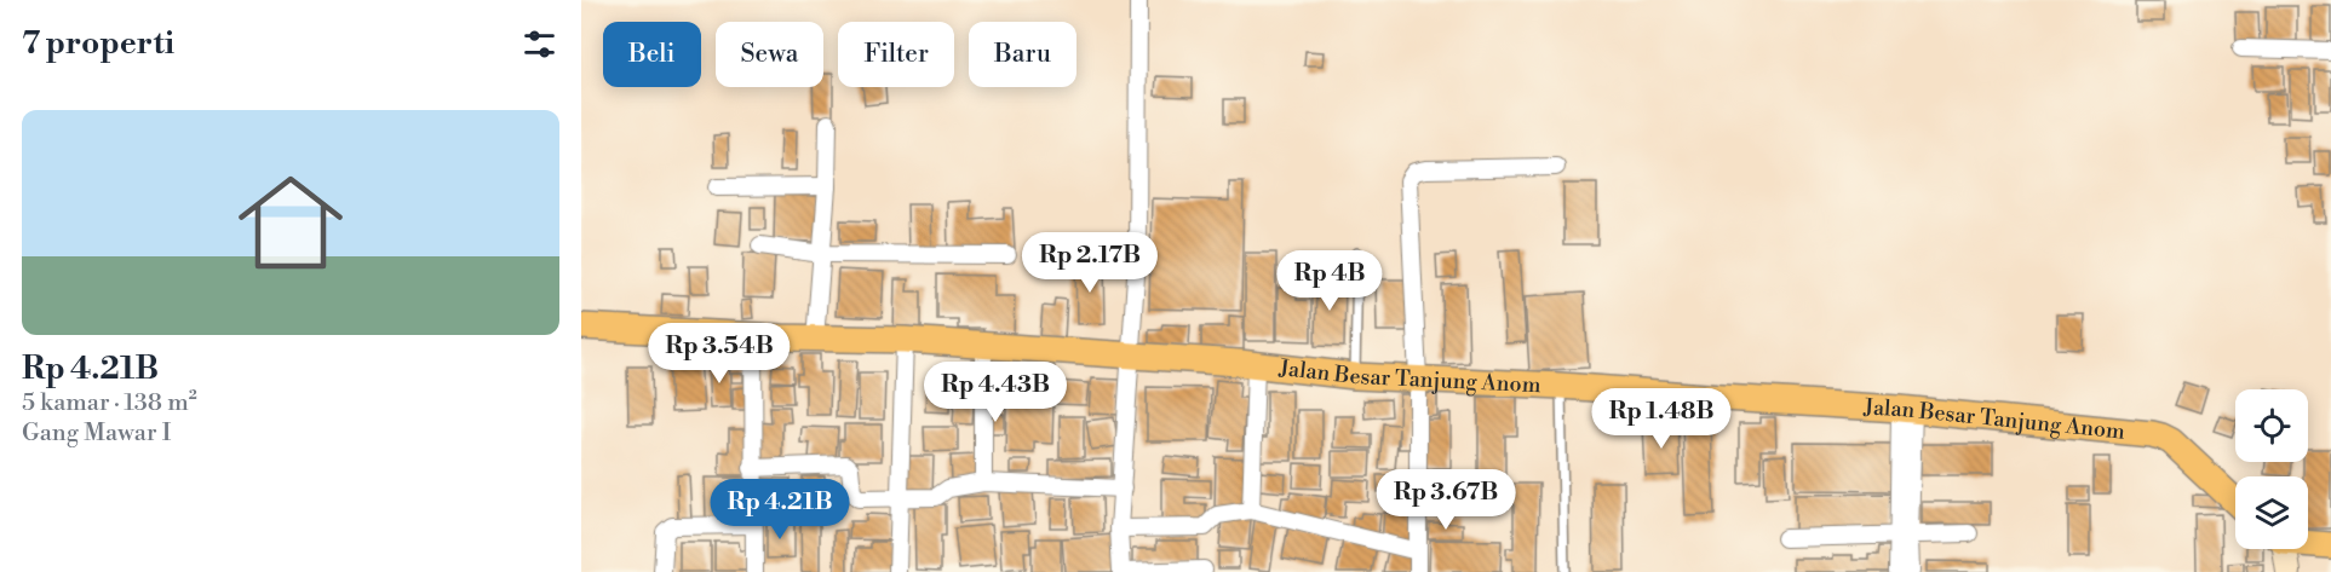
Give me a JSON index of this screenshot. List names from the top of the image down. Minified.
{"streets":{"main road":["Jalan Besar Tanjung Anom"]},"page":{"heading":"7 properti","chip":["Beli","Sewa","Filter","Baru"],"list":[{"name":"Rp 4.21B","note":"5 kamar · 138 m² · Gang Mawar I"}],"price":["Rp 2.17B","Rp 4B","Rp 3.54B","Rp 4.43B","Rp 1.48B","Rp 3.67B","Rp 4.21B"]}}
